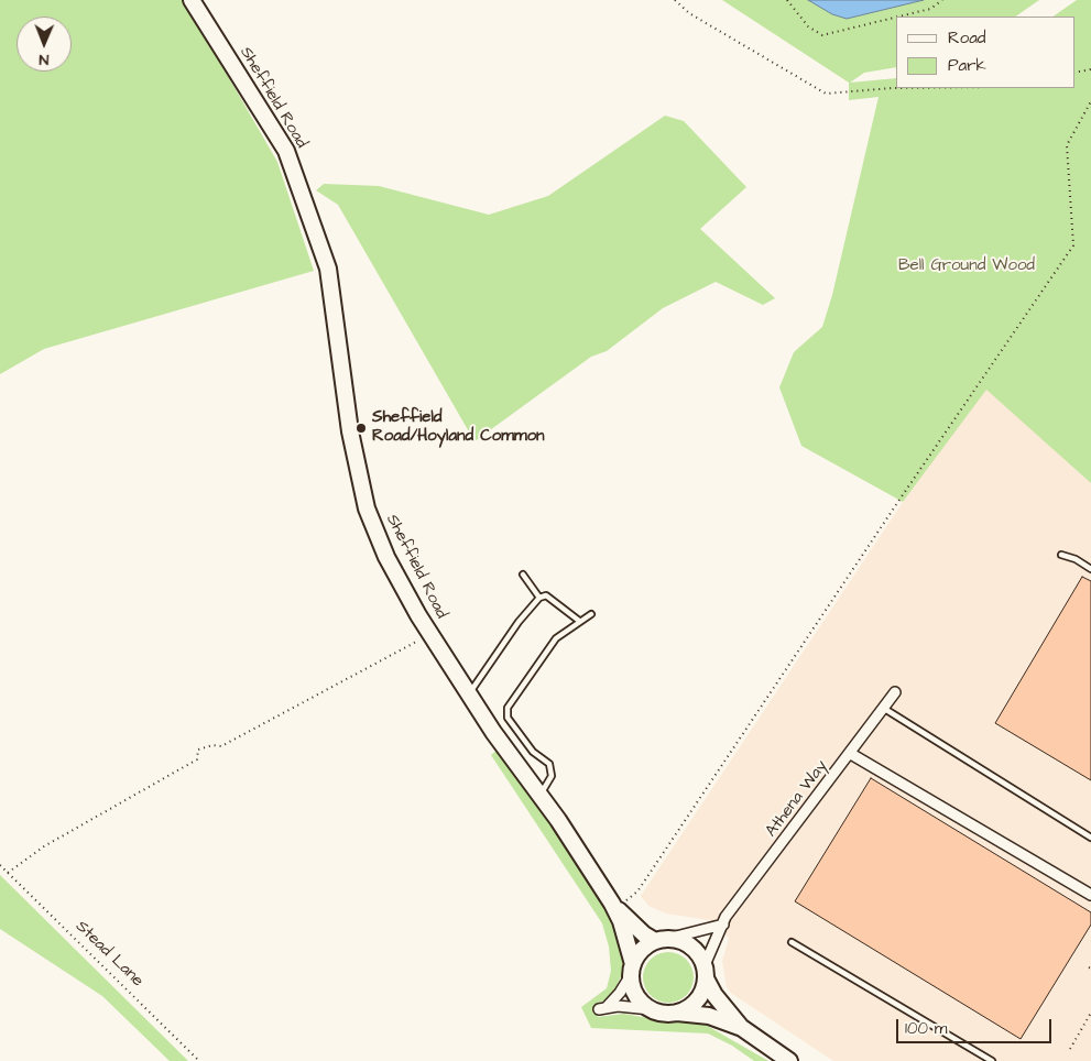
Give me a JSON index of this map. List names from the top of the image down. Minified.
{"streets":{"main road":["Sheffield Road"],"street":["Athena Way"],"path":["Stead Lane"]},"crossings":[["Sheffield Road","Athena Way"]],"parks":["Bell Ground Wood"],"places":["Sheffield Road/Hoyland Common"],"legend":["Road","Park"],"scale_bar":"100 m","north":"bottom"}
